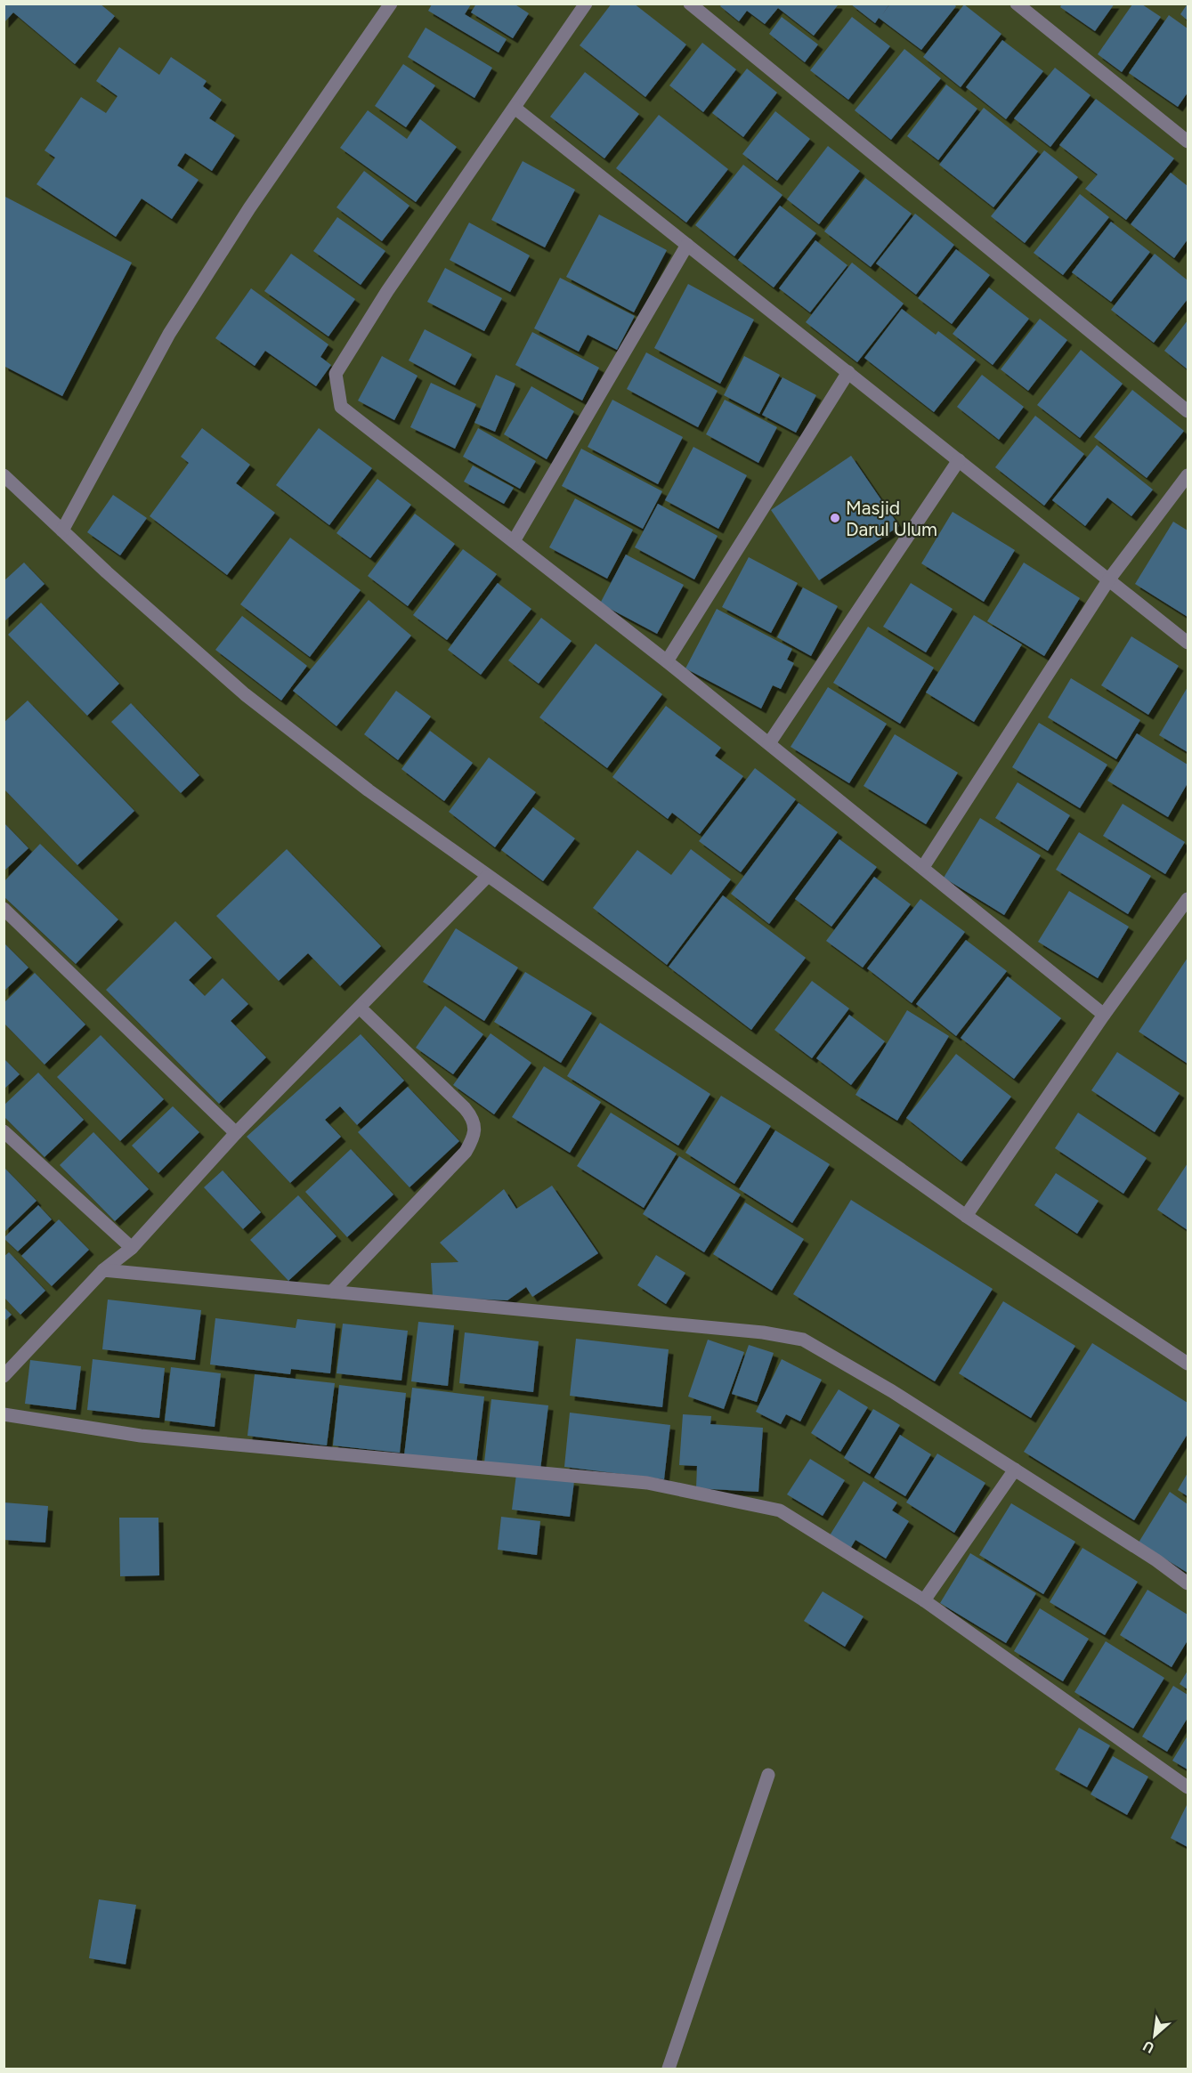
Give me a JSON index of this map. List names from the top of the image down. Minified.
{"places":["Masjid Darul Ulum"],"north":"bottom left"}
